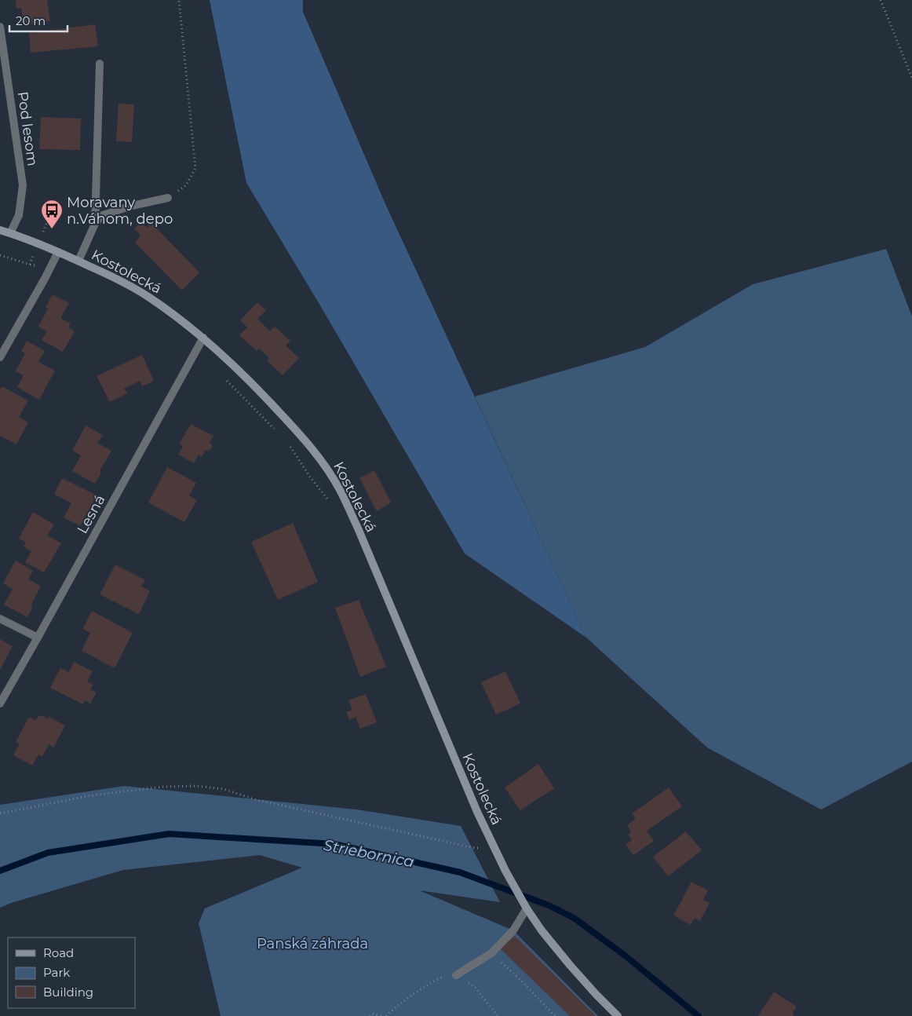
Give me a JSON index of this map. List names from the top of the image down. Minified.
{"streets":{"main road":["Kostolecká"],"street":["Pod lesom","Lesná"]},"crossings":[["Pod lesom","Kostolecká"],["Kostolecká","Lesná"]],"water":["Striebornica"],"parks":["Panská záhrada"],"places":{"bus stop":["Moravany n.Váhom, depo"]},"legend":["Road","Park","Building"],"scale_bar":"20 m"}
